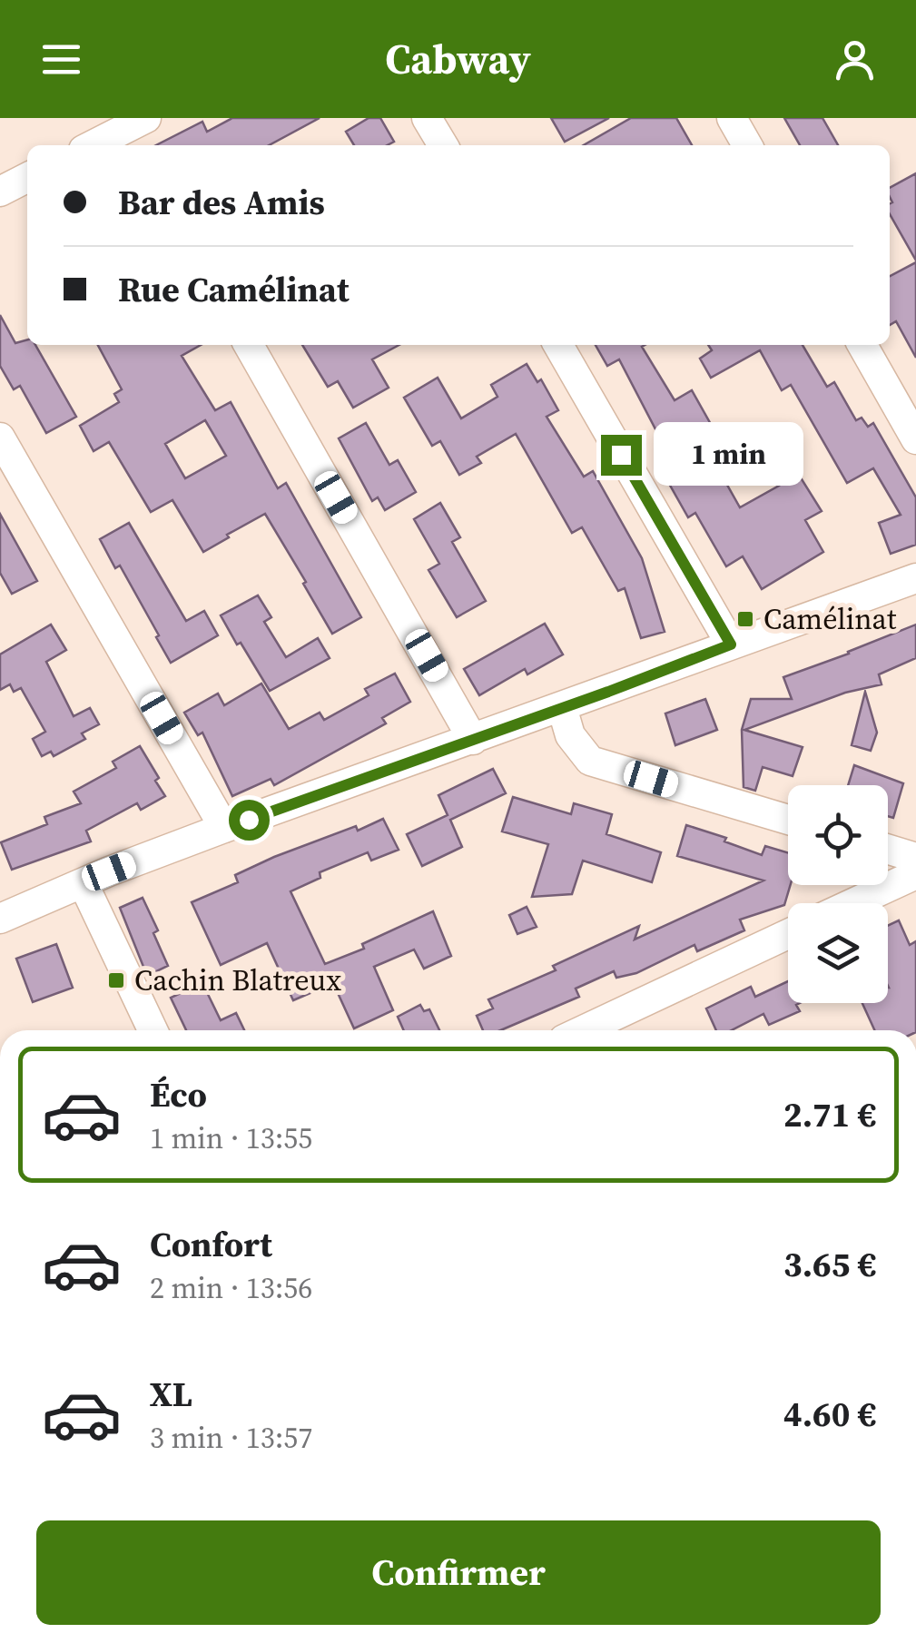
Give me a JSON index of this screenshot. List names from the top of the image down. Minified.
{"places":{"transit":["Camélinat","Cachin Blatreux"]},"page":{"header":"Cabway","banner":["Bar des Amis","Rue Camélinat"],"bubble":"1 min","list":[{"name":"Éco","note":"1 min · 13:55","value":"2.71 €"},{"name":"Confort","note":"2 min · 13:56","value":"3.65 €"},{"name":"XL","note":"3 min · 13:57","value":"4.60 €"}],"buttons":"Confirmer"}}
